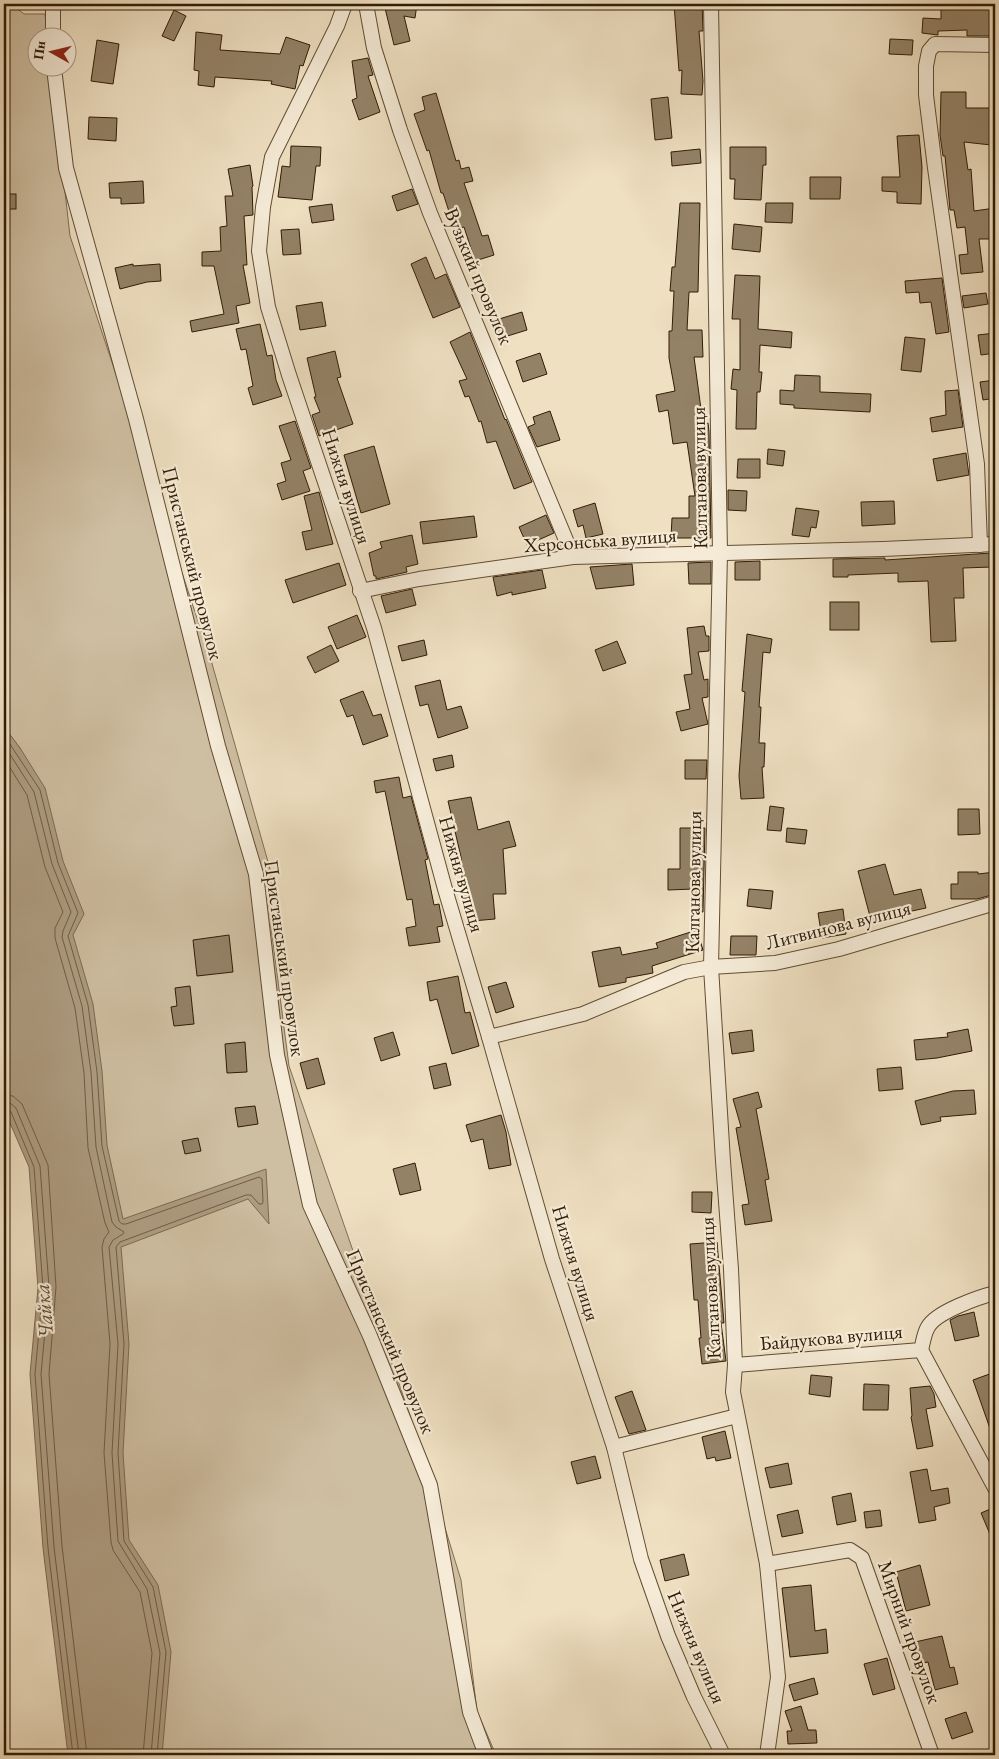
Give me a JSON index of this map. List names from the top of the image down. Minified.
{"streets":{"street":["Вузький провулок","Калганова вулиця","Нижня вулиця","Херсонська вулиця","Пристанський провулок","Литвинова вулиця","Байдукова вулиця","Мирний провулок"]},"crossings":[["Вузький провулок","Херсонська вулиця"],["Калганова вулиця","Херсонська вулиця"],["Калганова вулиця","Литвинова вулиця"],["Калганова вулиця","Байдукова вулиця"],["Калганова вулиця","Мирний провулок"],["Нижня вулиця","Херсонська вулиця"],["Нижня вулиця","Литвинова вулиця"]],"water":["Чайка"],"north":"left"}
